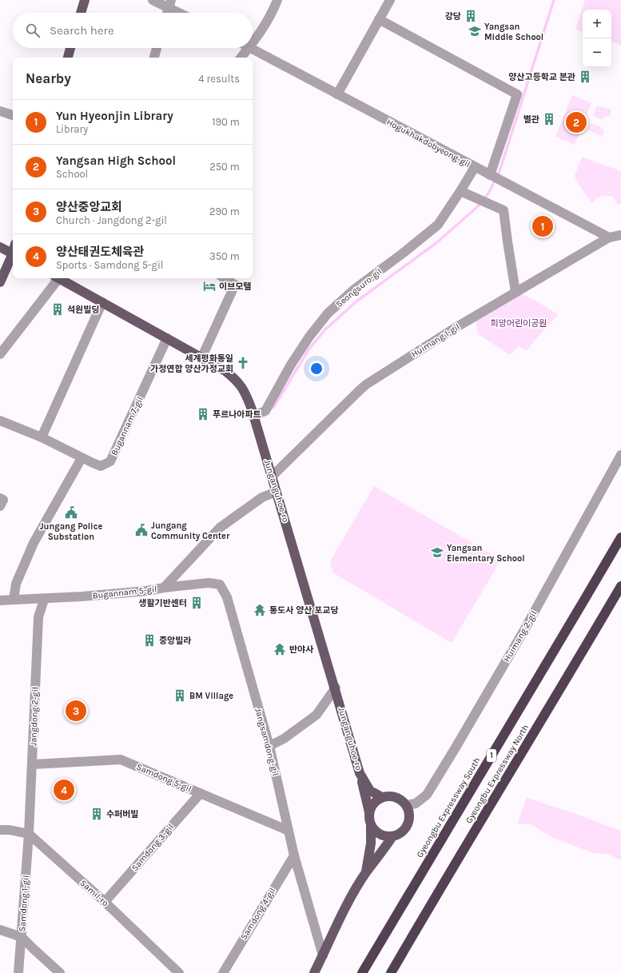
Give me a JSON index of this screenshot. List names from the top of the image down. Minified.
{"streets":{"highway":["1","Gyeongbu Expressway North","Gyeongbu Expressway South"],"main road":["Junganguhoe-ro"],"street":["Hogukhakdobyeong-gil","Seongsuro-gil","Huimang 1-gil","Bugannam 7-gil","Bugannam 5-gil","Huimang 2-gil","Jangdong 2-gil","Jangsamdong-gil","Samdong 5-gil","Samdong 3-gil","Samil-ro","Samdong 1-gil","Samdong 4-gil"]},"crossings":[["Hogukhakdobyeong-gil","Seongsuro-gil"],["Hogukhakdobyeong-gil","Huimang 1-gil"],["Seongsuro-gil","Junganguhoe-ro"],["Huimang 1-gil","Junganguhoe-ro"],["Bugannam 7-gil","Junganguhoe-ro"],["Junganguhoe-ro","Bugannam 5-gil"],["Junganguhoe-ro","Huimang 2-gil"],["Bugannam 5-gil","Jangdong 2-gil"],["Bugannam 5-gil","Jangsamdong-gil"],["Jangdong 2-gil","Samdong 5-gil"],["Jangdong 2-gil","Samil-ro"],["Jangdong 2-gil","Samdong 1-gil"],["Jangsamdong-gil","Samdong 5-gil"],["Jangsamdong-gil","Samdong 4-gil"],["Samdong 5-gil","Samdong 3-gil"],["Samdong 3-gil","Samil-ro"],["Samil-ro","Samdong 1-gil"]],"parks":["희망어린이공원"],"places":{"building":["강당","양산고등학교 본관","별관","석원빌딩","푸르나아파트","생활기반센터","중앙빌라","BM Village","수퍼버빌"],"school or university":["Yangsan Middle School","Yangsan Elementary School"],"hotel":["이브모텔"],"church":["세계평화통일 가정연합 양산가정교회"],"public building":["Jungang Police Substation","Jungang Community Center"],"temple":["통도사 양산 포교당","반야사"]},"page":{"map_buttons":["+","−"],"search":"Search here","heading":["Nearby","4 results"],"list":[{"mark":"1","name":"Yun Hyeonjin Library","note":"Library","value":"190 m"},{"mark":"2","name":"Yangsan High School","note":"School","value":"250 m"},{"mark":"3","name":"양산중앙교회","note":"Church · Jangdong 2-gil","value":"290 m"},{"mark":"4","name":"양산태권도체육관","note":"Sports · Samdong 5-gil","value":"350 m"}],"pins":["2","1","3","4"]}}
